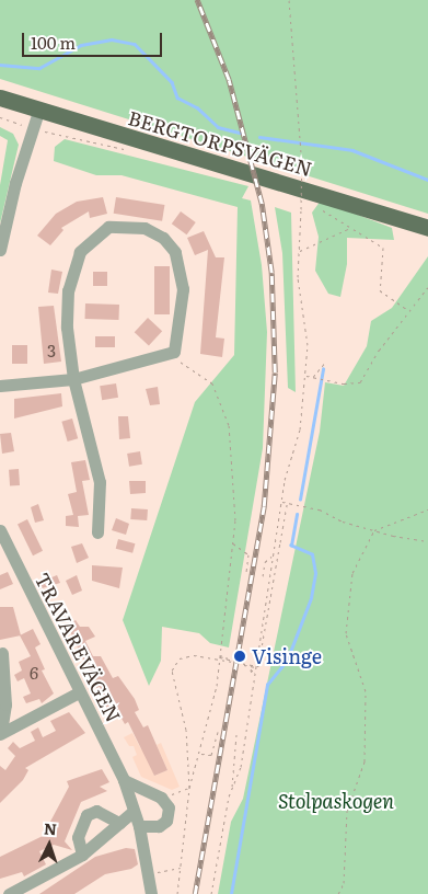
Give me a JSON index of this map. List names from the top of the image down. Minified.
{"streets":{"main road":["BERGTORPSVÄGEN"],"street":["TRAVAREVÄGEN"]},"parks":["Stolpaskogen"],"places":["Visinge"],"house_numbers":["3","6"],"scale_bar":"100 m","north":"top"}
